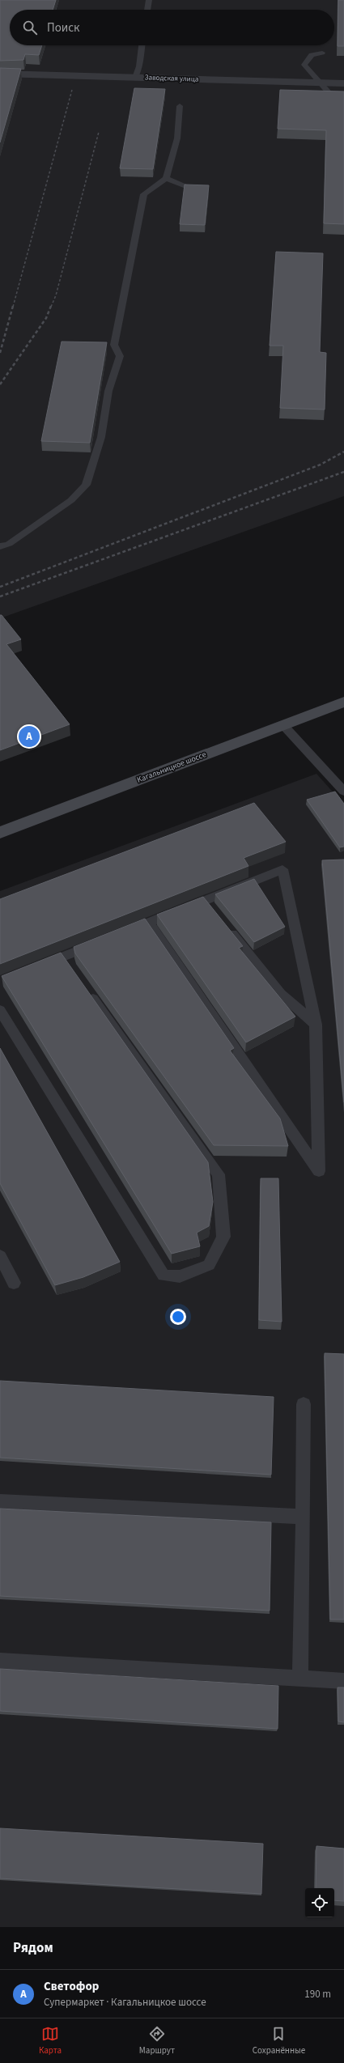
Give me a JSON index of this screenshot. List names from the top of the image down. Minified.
{"streets":{"main road":["Кагальницкое шоссе"],"street":["Заводская улица"]},"page":{"search":"Поиск","pins":"A","heading":"Рядом","list":[{"mark":"A","name":"Светофор","note":"Супермаркет · Кагальницкое шоссе","value":"190 m"}],"nav":["Карта","Маршрут","Сохранённые"]}}
